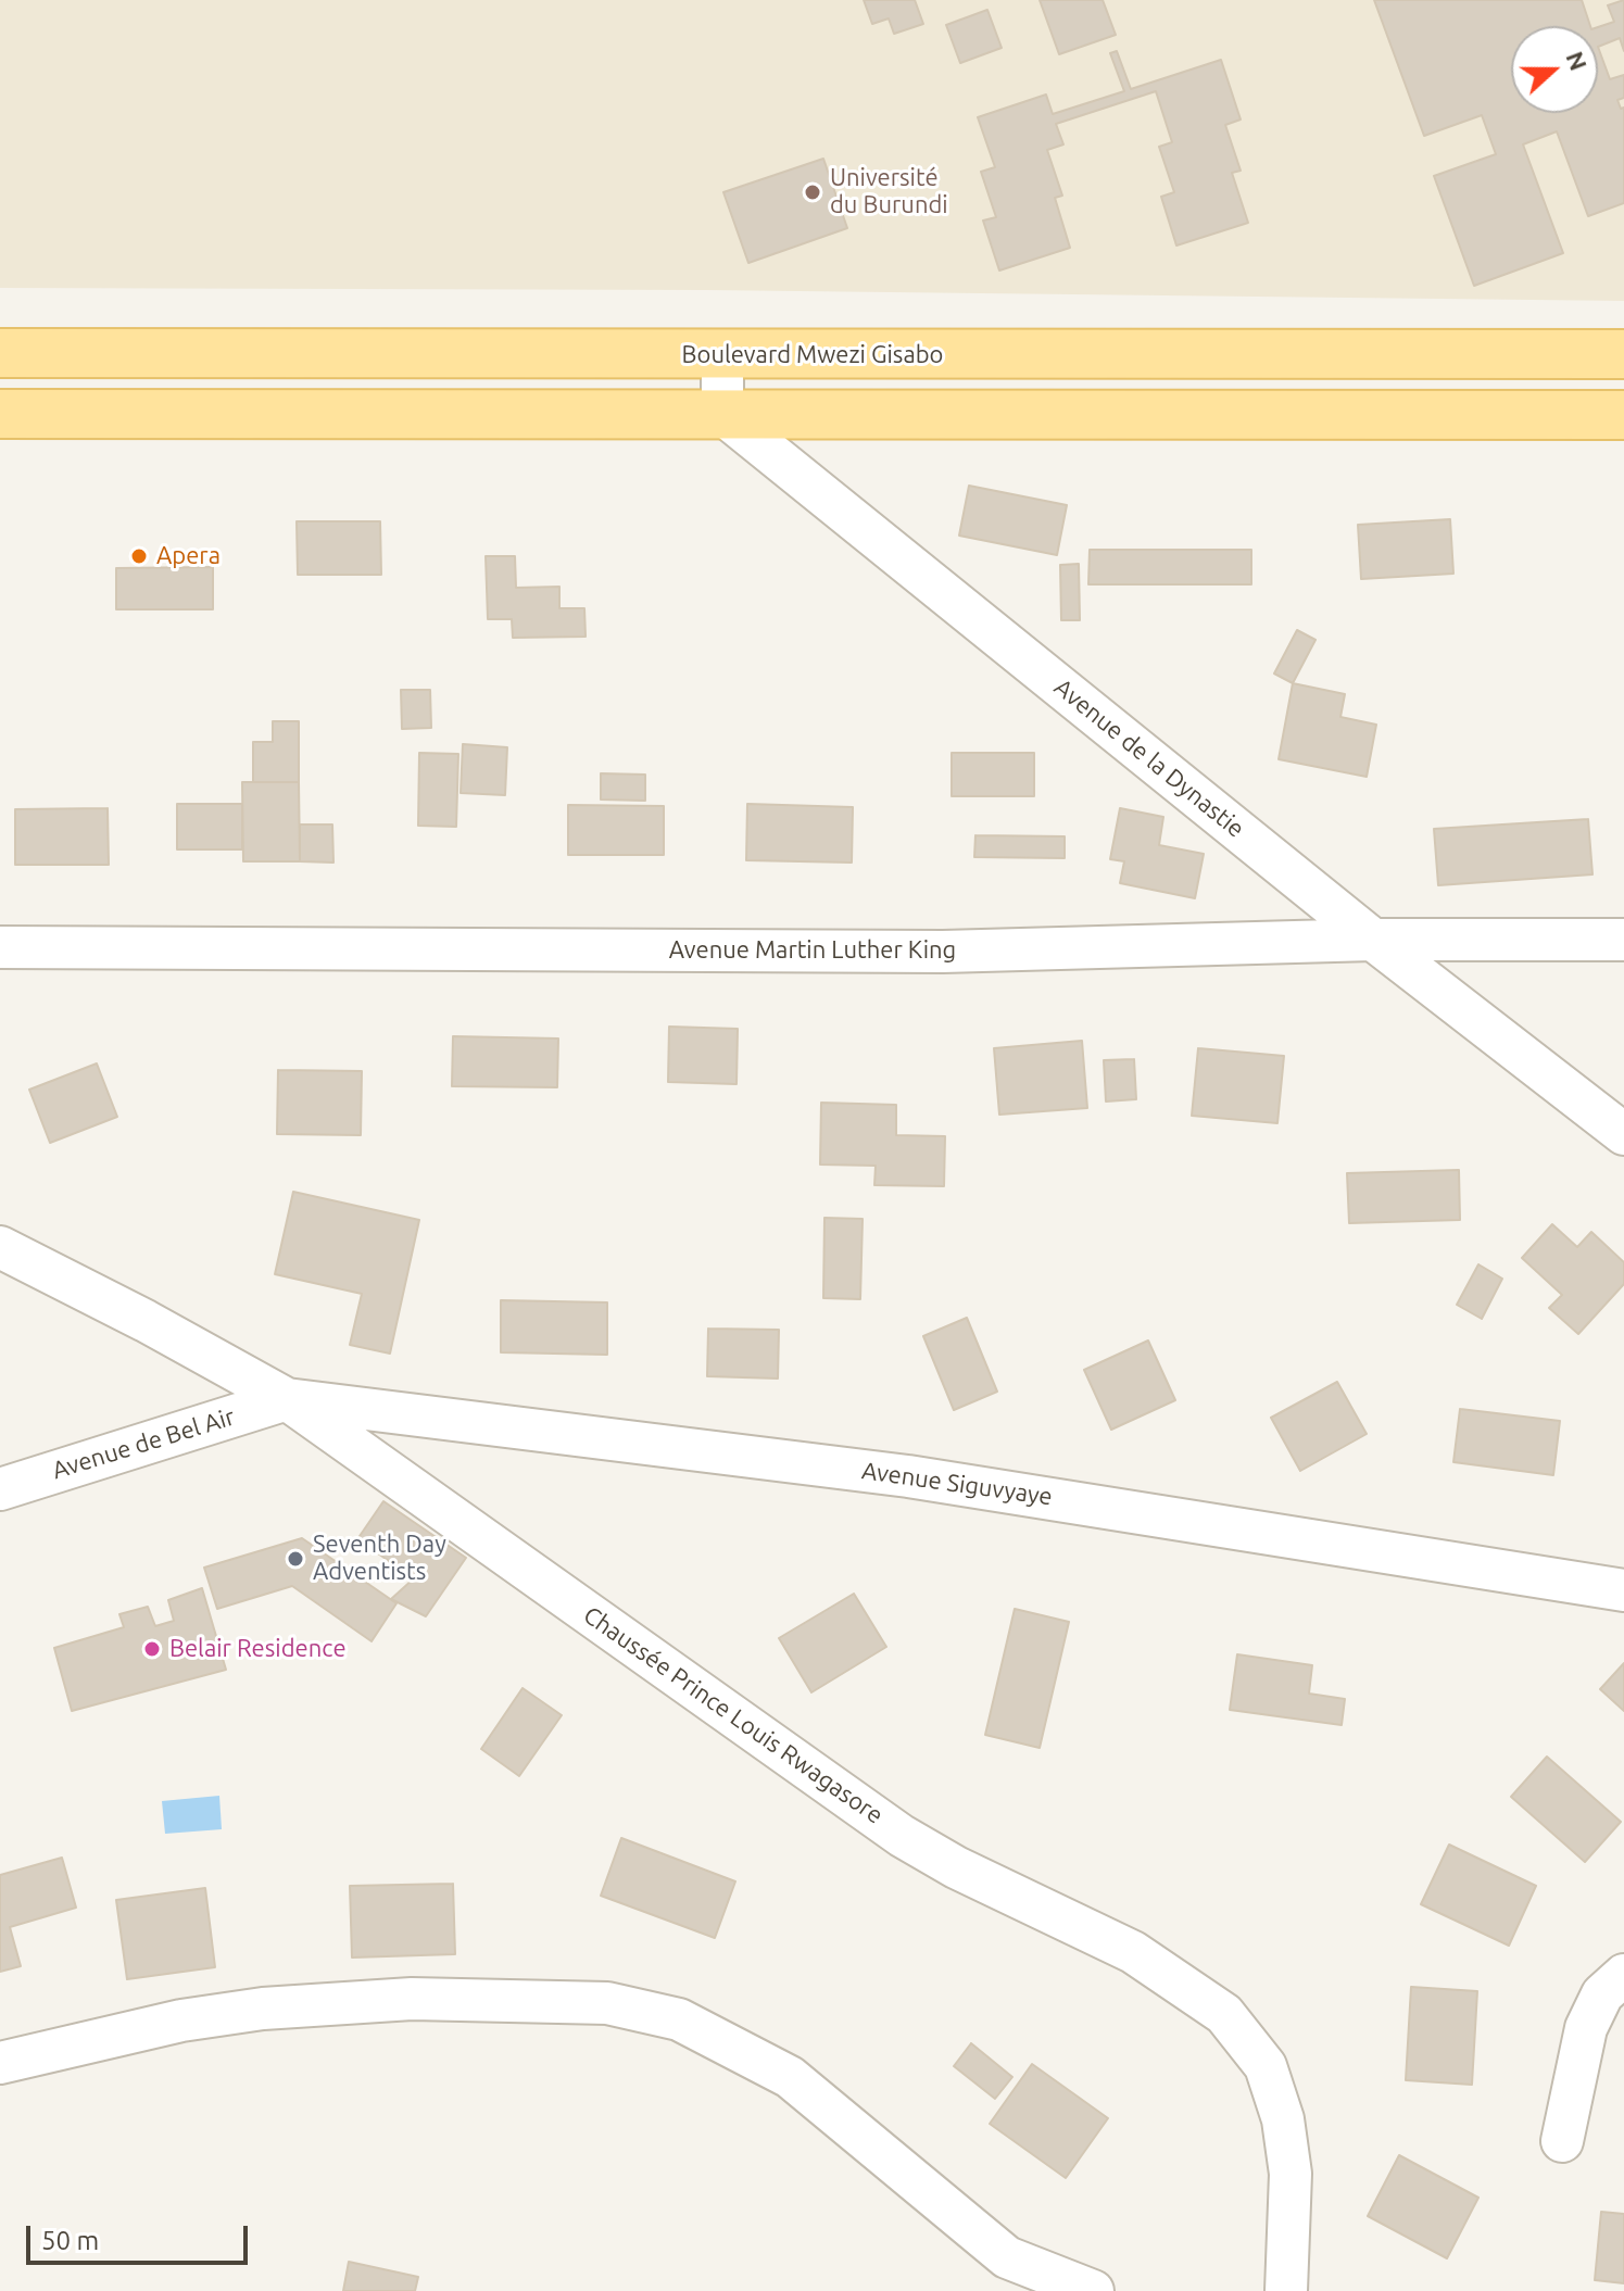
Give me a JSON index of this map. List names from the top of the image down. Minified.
{"streets":{"main road":["Boulevard Mwezi Gisabo"],"street":["Avenue de la Dynastie","Avenue Martin Luther King","Avenue de Bel Air","Avenue Siguvyaye","Chaussée Prince Louis Rwagasore"]},"crossings":[["Avenue de la Dynastie","Avenue Martin Luther King"],["Avenue de Bel Air","Avenue Siguvyaye"],["Avenue de Bel Air","Chaussée Prince Louis Rwagasore"],["Avenue Siguvyaye","Chaussée Prince Louis Rwagasore"]],"places":["Université du Burundi","Apera","Seventh Day Adventists","Belair Residence"],"scale_bar":"50 m","north":"right"}
